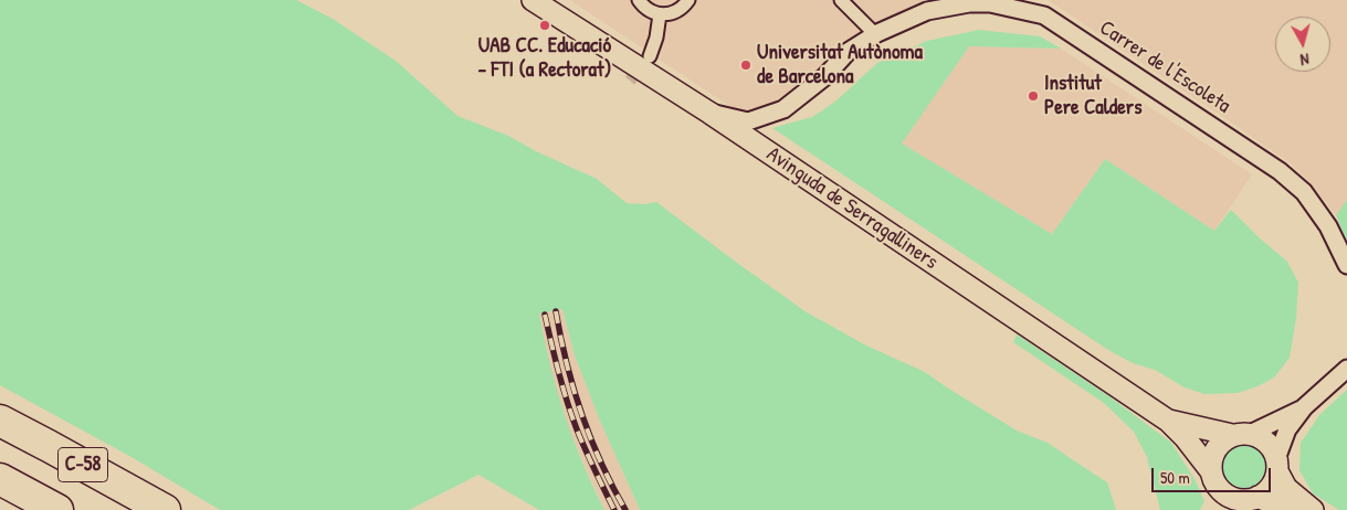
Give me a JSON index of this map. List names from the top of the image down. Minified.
{"streets":{"highway":["C-58"],"street":["Carrer de l'Escoleta","Avinguda de Serragalliners"]},"crossings":[["Carrer de l'Escoleta","Avinguda de Serragalliners"]],"places":["UAB CC. Educació - FTI (a Rectorat)","Universitat Autònoma de Barcelona","Institut Pere Calders"],"scale_bar":"50 m","north":"bottom"}
